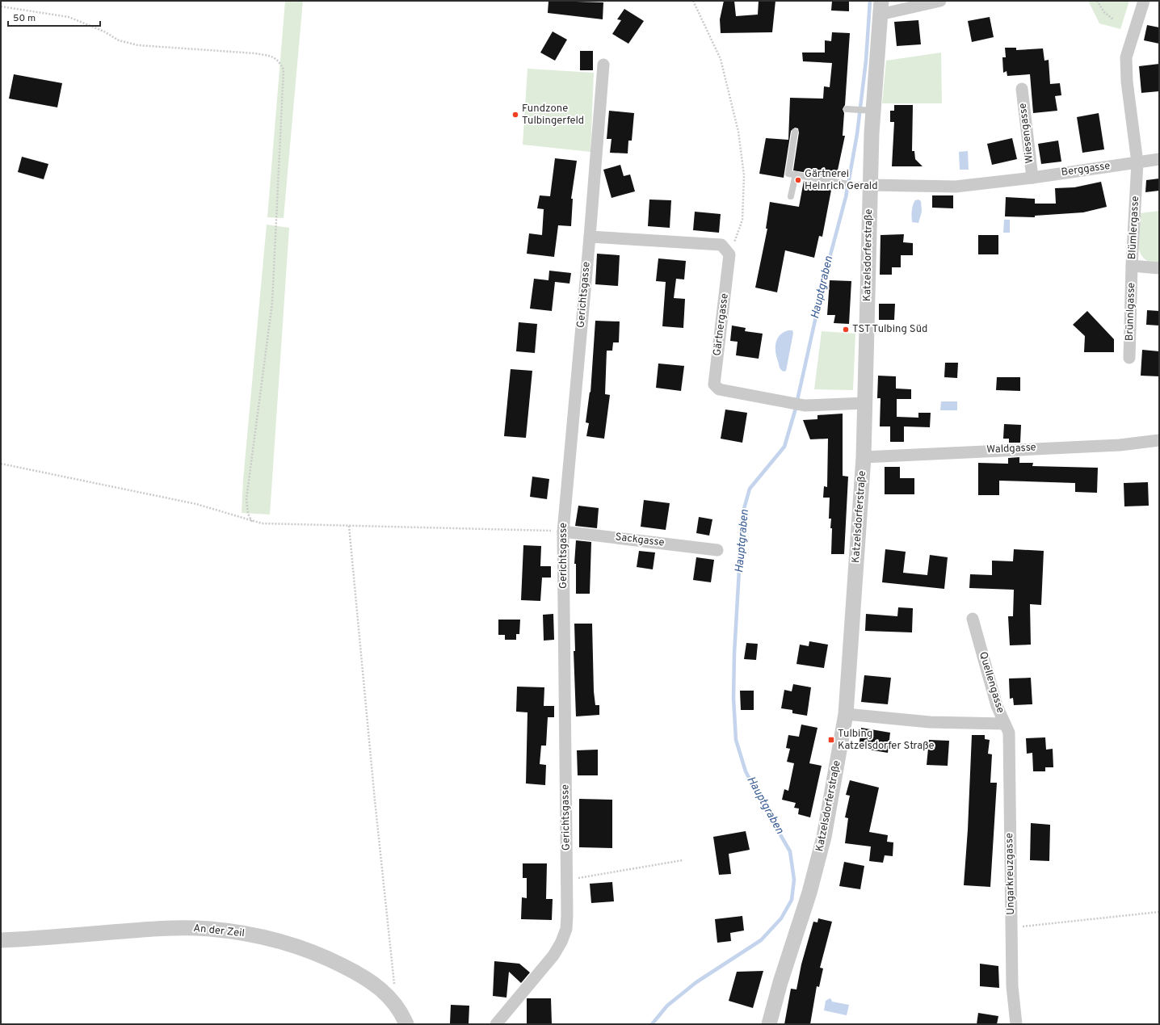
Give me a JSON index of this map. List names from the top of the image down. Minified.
{"streets":{"street":["Wiesengasse","Berggasse","Blümlergasse","Katzelsdorferstraße","Gerichtsgasse","Brünnlgasse","Gärtnergasse","Waldgasse","Sackgasse","Quellengasse","Ungarkreuzgasse","An der Zeil"]},"crossings":[["Wiesengasse","Berggasse"],["Berggasse","Blümlergasse"],["Berggasse","Katzelsdorferstraße"],["Blümlergasse","Brünnlgasse"],["Katzelsdorferstraße","Gärtnergasse"],["Katzelsdorferstraße","Waldgasse"],["Katzelsdorferstraße","Quellengasse"],["Gerichtsgasse","Sackgasse"],["Quellengasse","Ungarkreuzgasse"]],"water":["Hauptgraben"],"places":{"other":["Fundzone Tulbingerfeld","Gärtnerei Heinrich Gerald","TST Tulbing Süd"],"transit":["Tulbing Katzelsdorfer Straße"]},"scale_bar":"50 m"}
